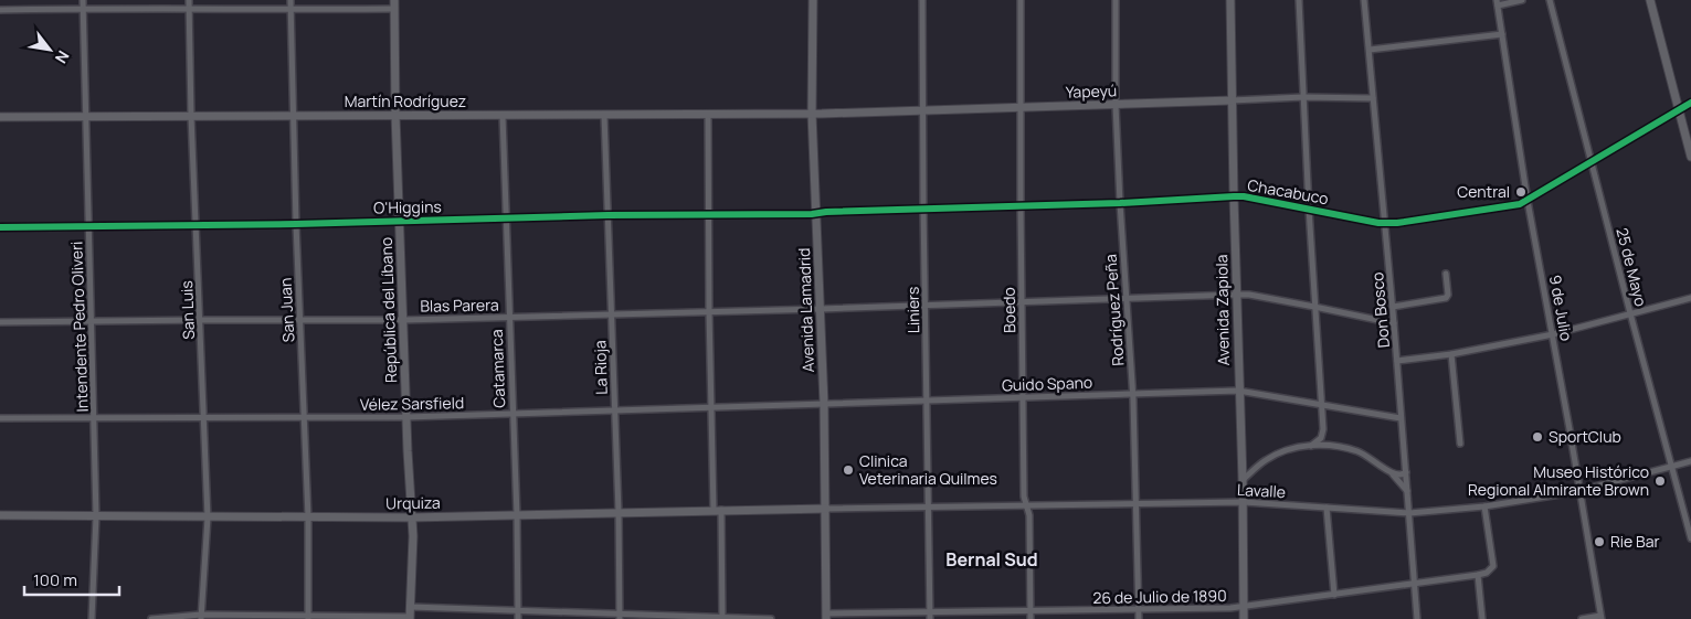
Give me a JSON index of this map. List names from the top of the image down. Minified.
{"streets":{"street":["Yapeyú","Martín Rodríguez","Chacabuco","O'Higgins","25 de Mayo","Blas Parera","9 de Julio","San Luis","San Juan","República del Líbano","Avenida Lamadrid","Liniers","Boedo","Rodríguez Peña","Avenida Zapiola","Don Bosco","Intendente Pedro Oliveri","La Rioja","Catamarca","Guido Spano","Vélez Sarsfield","Lavalle","Urquiza","26 de Julio de 1890"]},"crossings":[["Yapeyú","Martín Rodríguez"],["Yapeyú","Avenida Lamadrid"],["Yapeyú","Liniers"],["Yapeyú","Boedo"],["Yapeyú","Rodríguez Peña"],["Yapeyú","Avenida Zapiola"],["Yapeyú","Don Bosco"],["Martín Rodríguez","San Luis"],["Martín Rodríguez","San Juan"],["Martín Rodríguez","República del Líbano"],["Martín Rodríguez","Avenida Lamadrid"],["Martín Rodríguez","Intendente Pedro Oliveri"],["Martín Rodríguez","La Rioja"],["Martín Rodríguez","Catamarca"],["Chacabuco","O'Higgins"],["Chacabuco","25 de Mayo"],["Chacabuco","9 de Julio"],["Chacabuco","Avenida Lamadrid"],["Chacabuco","Liniers"],["Chacabuco","Boedo"],["Chacabuco","Rodríguez Peña"],["Chacabuco","Avenida Zapiola"],["Chacabuco","Don Bosco"],["O'Higgins","San Luis"],["O'Higgins","San Juan"],["O'Higgins","República del Líbano"],["O'Higgins","Avenida Lamadrid"],["O'Higgins","Intendente Pedro Oliveri"],["O'Higgins","La Rioja"],["O'Higgins","Catamarca"],["25 de Mayo","Lavalle"],["Blas Parera","San Luis"],["Blas Parera","San Juan"],["Blas Parera","República del Líbano"],["Blas Parera","Avenida Lamadrid"],["Blas Parera","Liniers"],["Blas Parera","Boedo"],["Blas Parera","Rodríguez Peña"],["Blas Parera","Avenida Zapiola"],["Blas Parera","Don Bosco"],["Blas Parera","Intendente Pedro Oliveri"],["Blas Parera","La Rioja"],["Blas Parera","Catamarca"],["9 de Julio","Lavalle"],["San Luis","Vélez Sarsfield"],["San Luis","Urquiza"],["San Juan","Vélez Sarsfield"],["San Juan","Urquiza"],["República del Líbano","Vélez Sarsfield"],["República del Líbano","Urquiza"],["Avenida Lamadrid","Guido Spano"],["Avenida Lamadrid","Vélez Sarsfield"],["Avenida Lamadrid","Lavalle"],["Avenida Lamadrid","Urquiza"],["Avenida Lamadrid","26 de Julio de 1890"],["Liniers","Guido Spano"],["Liniers","Lavalle"],["Liniers","26 de Julio de 1890"],["Boedo","Guido Spano"],["Boedo","Lavalle"],["Boedo","26 de Julio de 1890"],["Rodríguez Peña","Guido Spano"],["Rodríguez Peña","Lavalle"],["Rodríguez Peña","26 de Julio de 1890"],["Avenida Zapiola","Guido Spano"],["Avenida Zapiola","Lavalle"],["Avenida Zapiola","26 de Julio de 1890"],["Don Bosco","Guido Spano"],["Don Bosco","Lavalle"],["Don Bosco","26 de Julio de 1890"],["Intendente Pedro Oliveri","Vélez Sarsfield"],["Intendente Pedro Oliveri","Urquiza"],["La Rioja","Vélez Sarsfield"],["La Rioja","Urquiza"],["Catamarca","Vélez Sarsfield"],["Catamarca","Urquiza"],["Guido Spano","Vélez Sarsfield"],["Lavalle","Urquiza"],["Lavalle","26 de Julio de 1890"]],"districts":["Bernal Sud"],"places":["Central","SportClub","Clinica Veterinaria Quilmes","Museo Histórico Regional Almirante Brown","Rie Bar"],"scale_bar":"100 m","north":"bottom right"}
